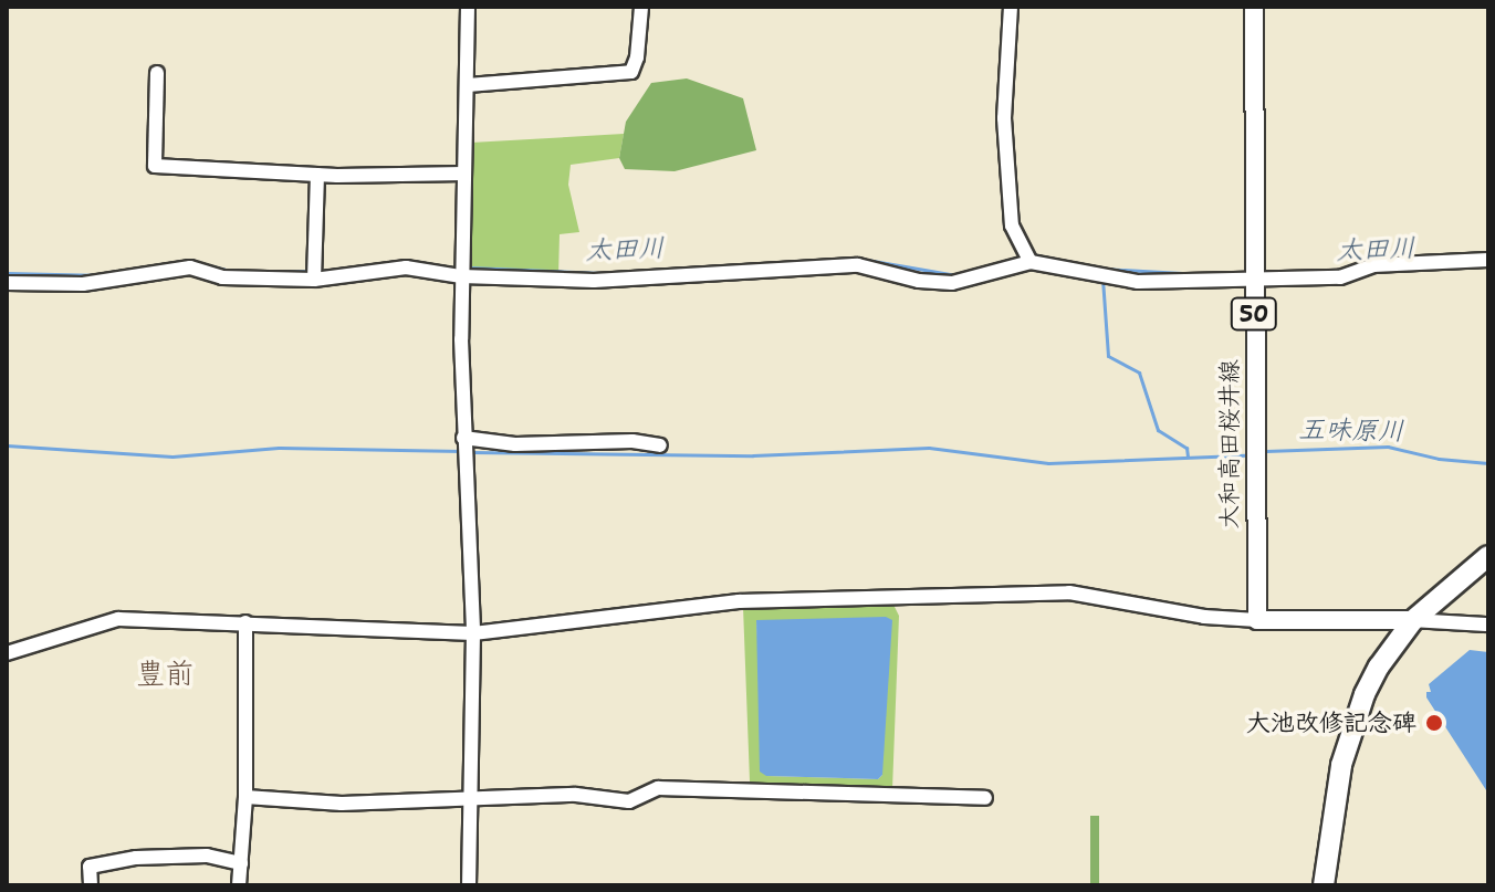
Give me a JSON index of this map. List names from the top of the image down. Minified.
{"streets":{"main road":["50","大和高田桜井線"]},"districts":["豊前"],"water":["太田川","五味原川"],"places":["大池改修記念碑"]}
